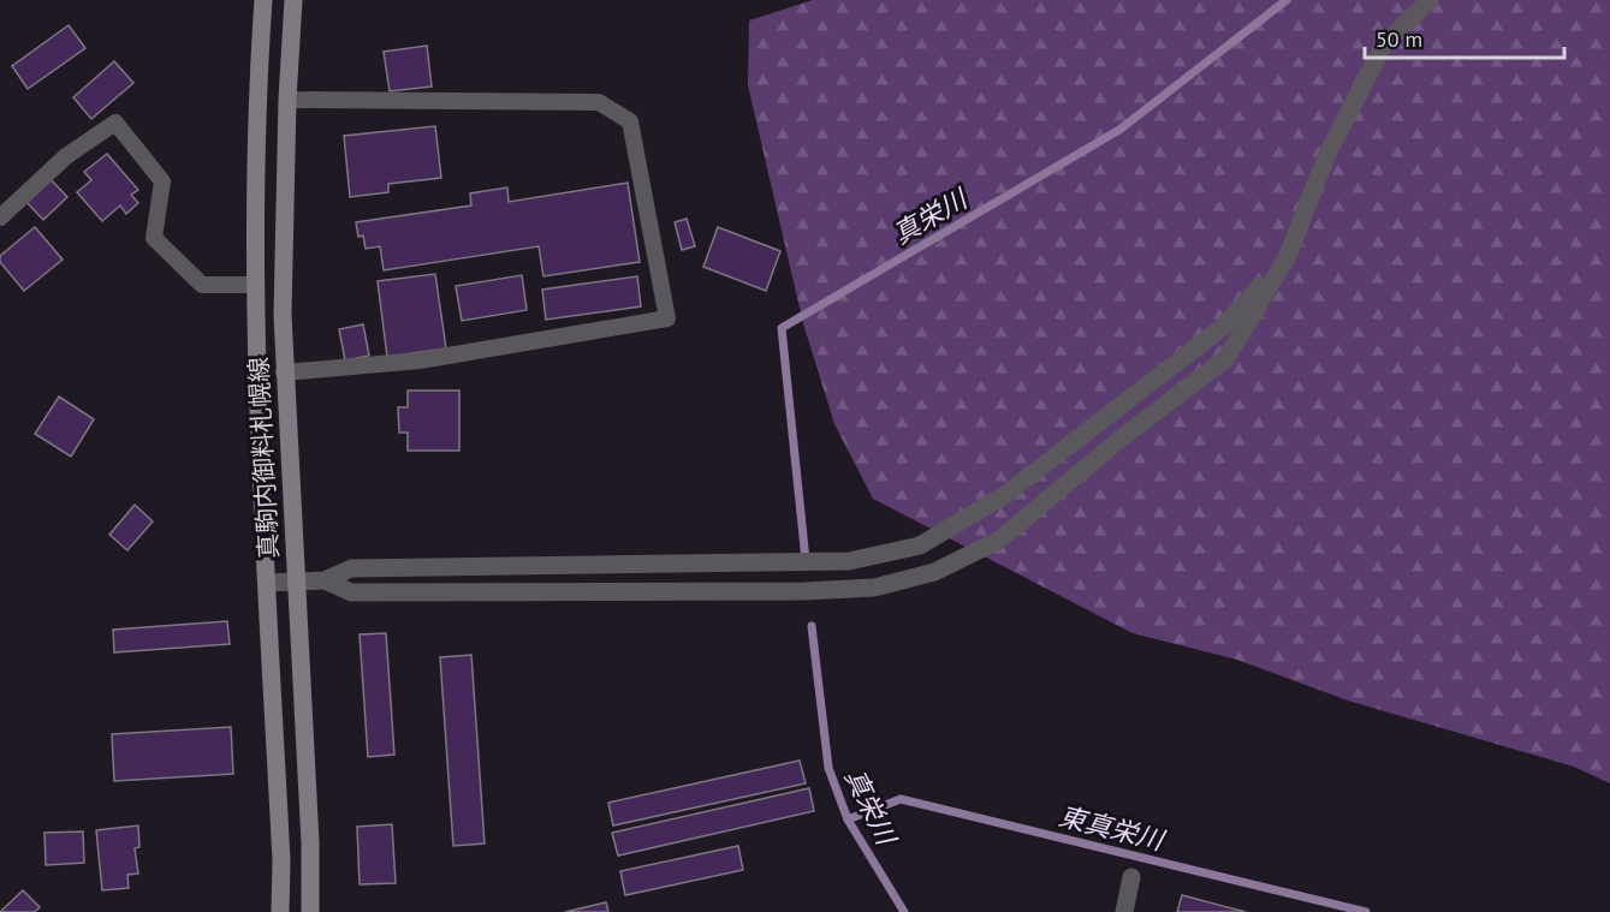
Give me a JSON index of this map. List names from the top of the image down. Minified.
{"streets":{"main road":["真駒内御料札幌線"]},"water":["真栄川","東真栄川"],"scale_bar":"50 m"}
